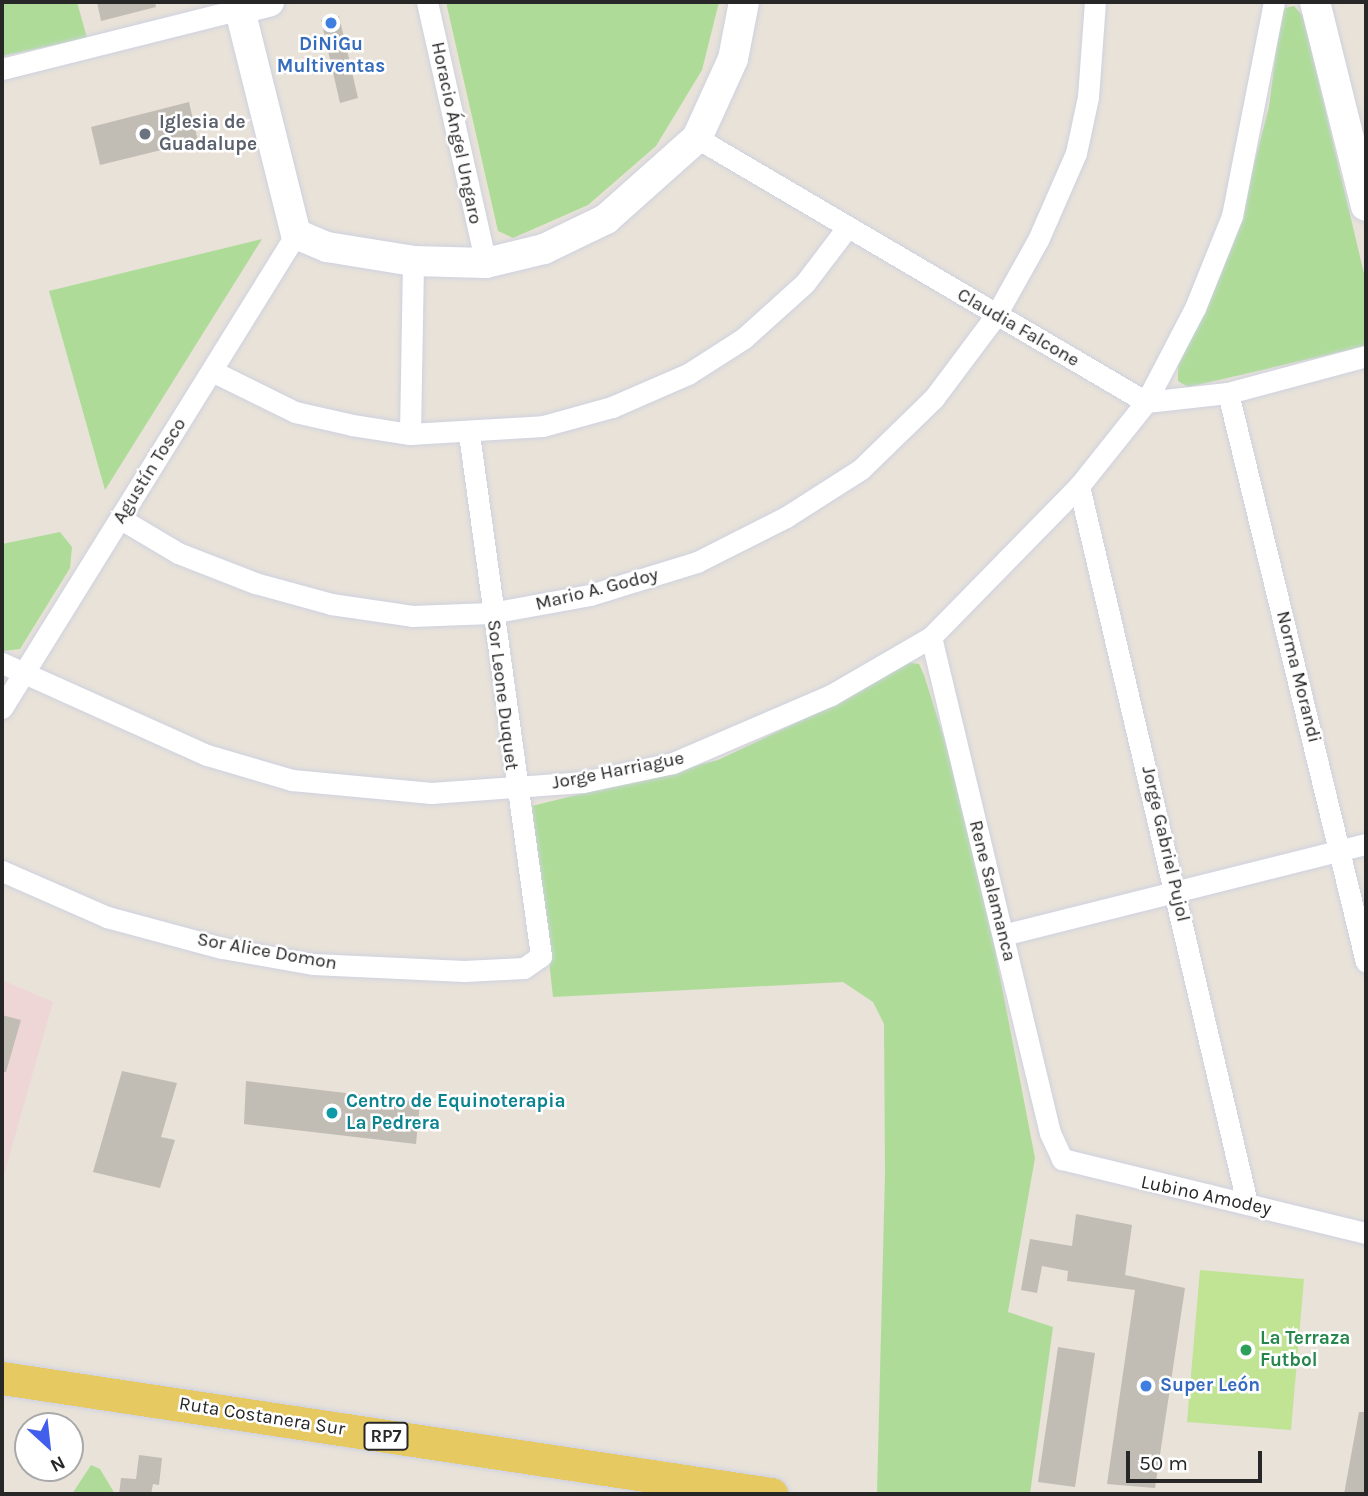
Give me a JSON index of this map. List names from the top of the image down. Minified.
{"streets":{"main road":["Ruta Costanera Sur","RP7"],"street":["Horacio Ángel Ungaro","Claudia Falcone","Agustín Tosco","Mario A. Godoy","Norma Morandi","Sor Leone Duquet","Jorge Harriague","Jorge Gabriel Pujol","Rene Salamanca","Sor Alice Domon","Lubino Amodey"]},"crossings":[["Claudia Falcone","Mario A. Godoy"],["Claudia Falcone","Jorge Harriague"],["Agustín Tosco","Mario A. Godoy"],["Agustín Tosco","Jorge Harriague"],["Mario A. Godoy","Sor Leone Duquet"],["Sor Leone Duquet","Jorge Harriague"],["Sor Leone Duquet","Sor Alice Domon"],["Jorge Harriague","Jorge Gabriel Pujol"],["Jorge Harriague","Rene Salamanca"],["Jorge Gabriel Pujol","Lubino Amodey"],["Rene Salamanca","Lubino Amodey"]],"places":["DiNiGu Multiventas","Iglesia de Guadalupe","Centro de Equinoterapia La Pedrera","La Terraza Futbol","Super León"],"scale_bar":"50 m","north":"bottom right"}
